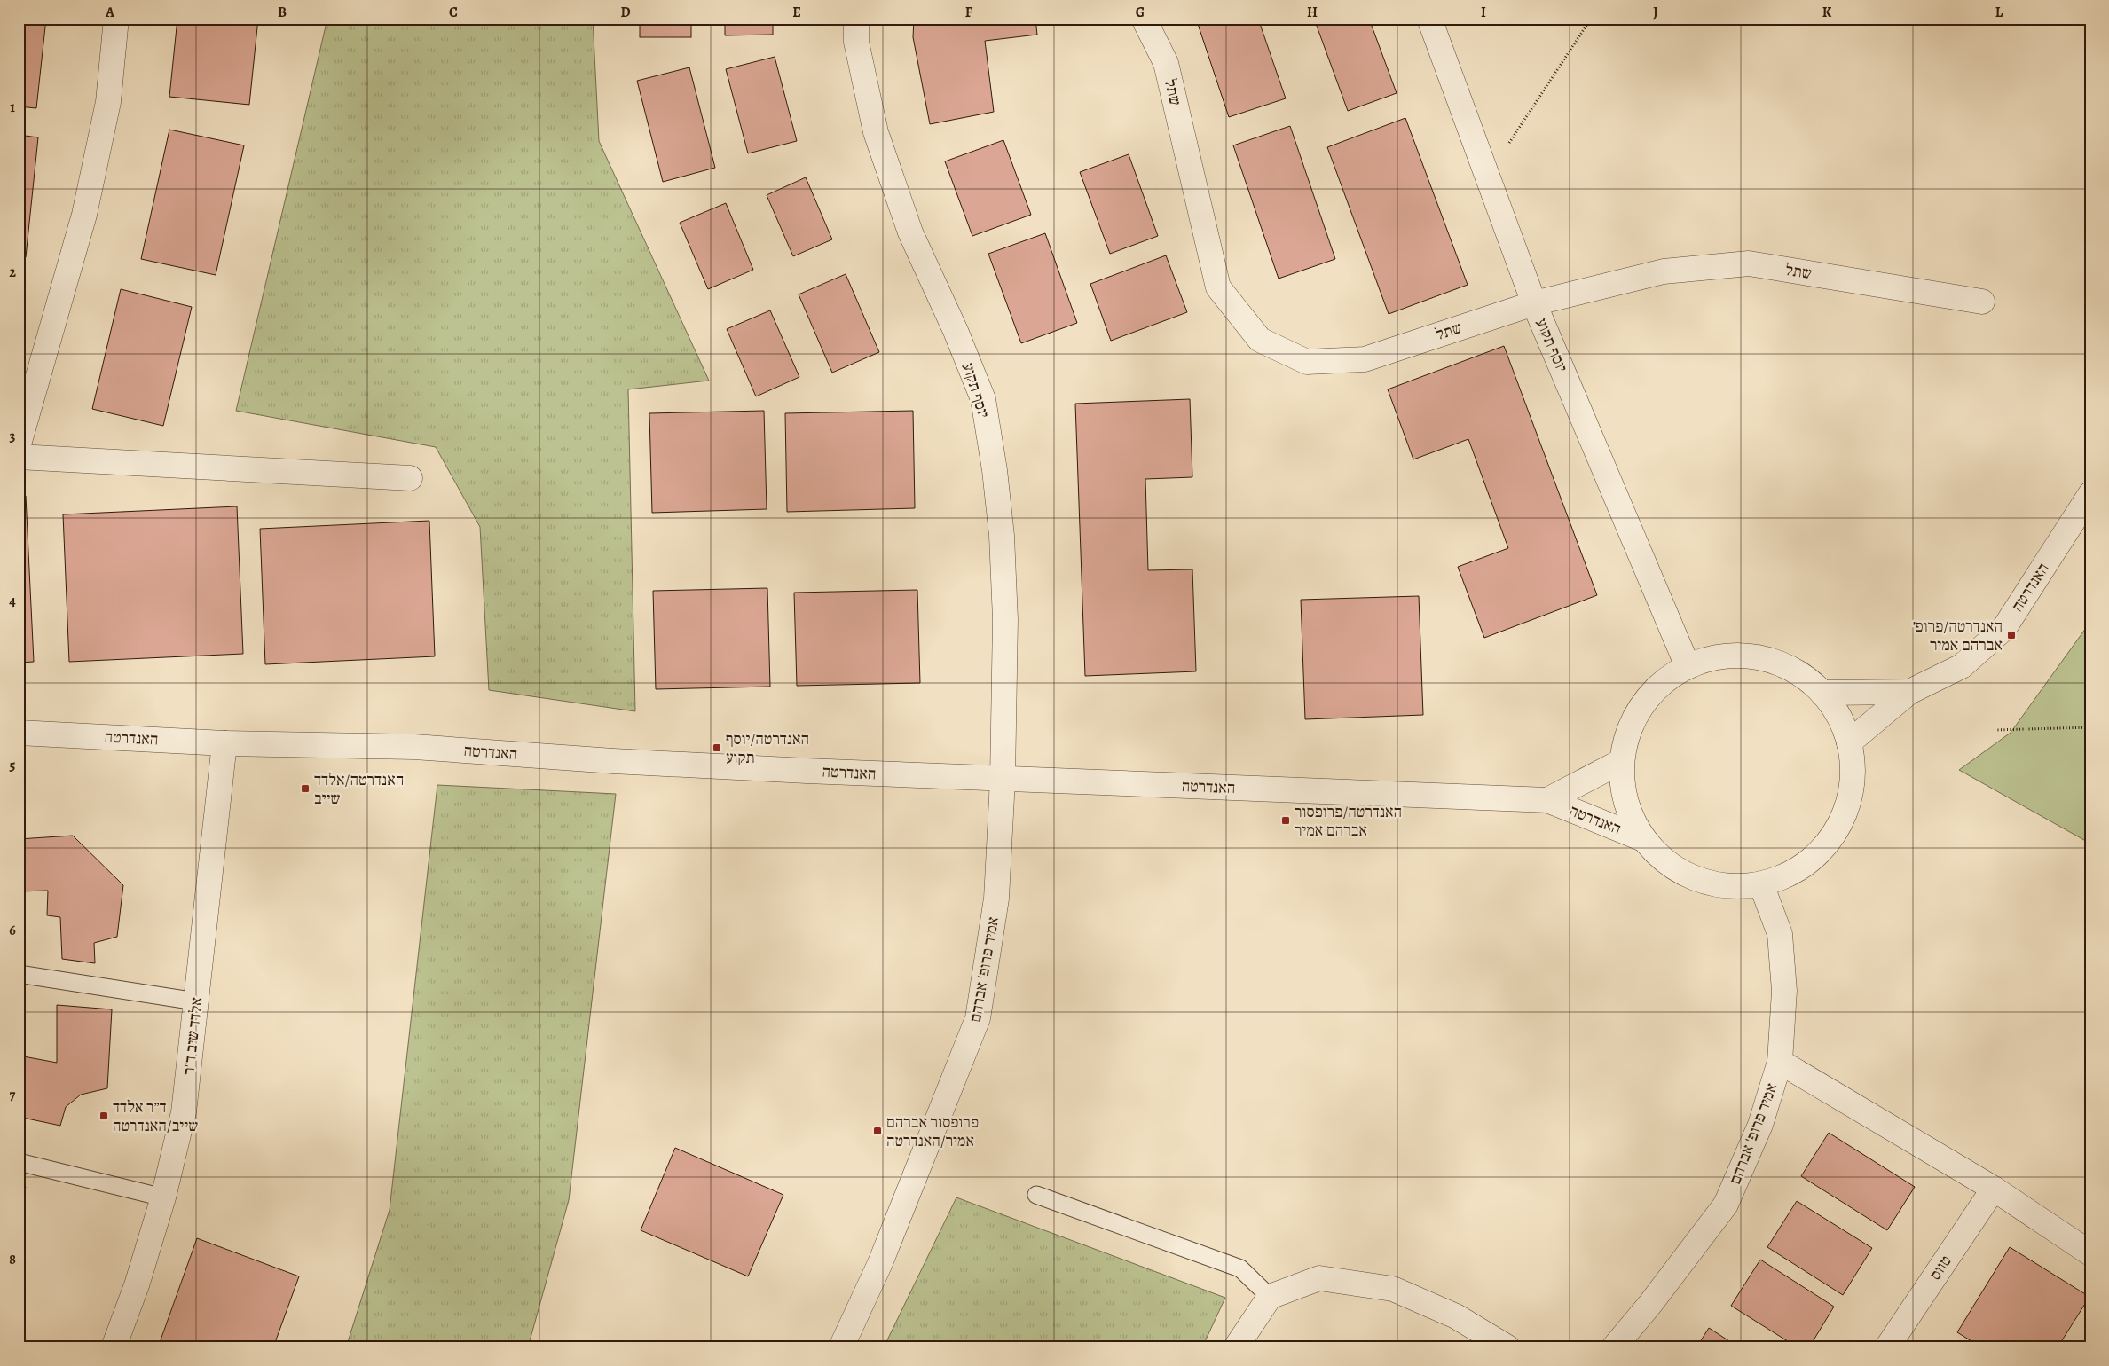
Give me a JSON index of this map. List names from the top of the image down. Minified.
{"streets":{"street":["שתל","יוסף תקוע","האנדרטה","אמיר פרופ' אברהם","אלדד שיב ד\"ר","טווס"]},"crossings":[["שתל","יוסף תקוע"],["יוסף תקוע","האנדרטה"],["יוסף תקוע","אמיר פרופ' אברהם"],["האנדרטה","אמיר פרופ' אברהם"],["האנדרטה","אלדד שיב ד\"ר"]],"places":{"transit":["האנדרטה/פרופ׳ אברהם אמיר","האנדרטה/יוסף תקוע","האנדרטה/אלדד שייב","האנדרטה/פרופסור אברהם אמיר","ד״ר אלדד שייב/האנדרטה","פרופסור אברהם אמיר/האנדרטה"]},"grid":{"columns":["A","B","C","D","E","F","G","H","I","J","K","L"],"rows":["1","2","3","4","5","6","7","8"]}}
